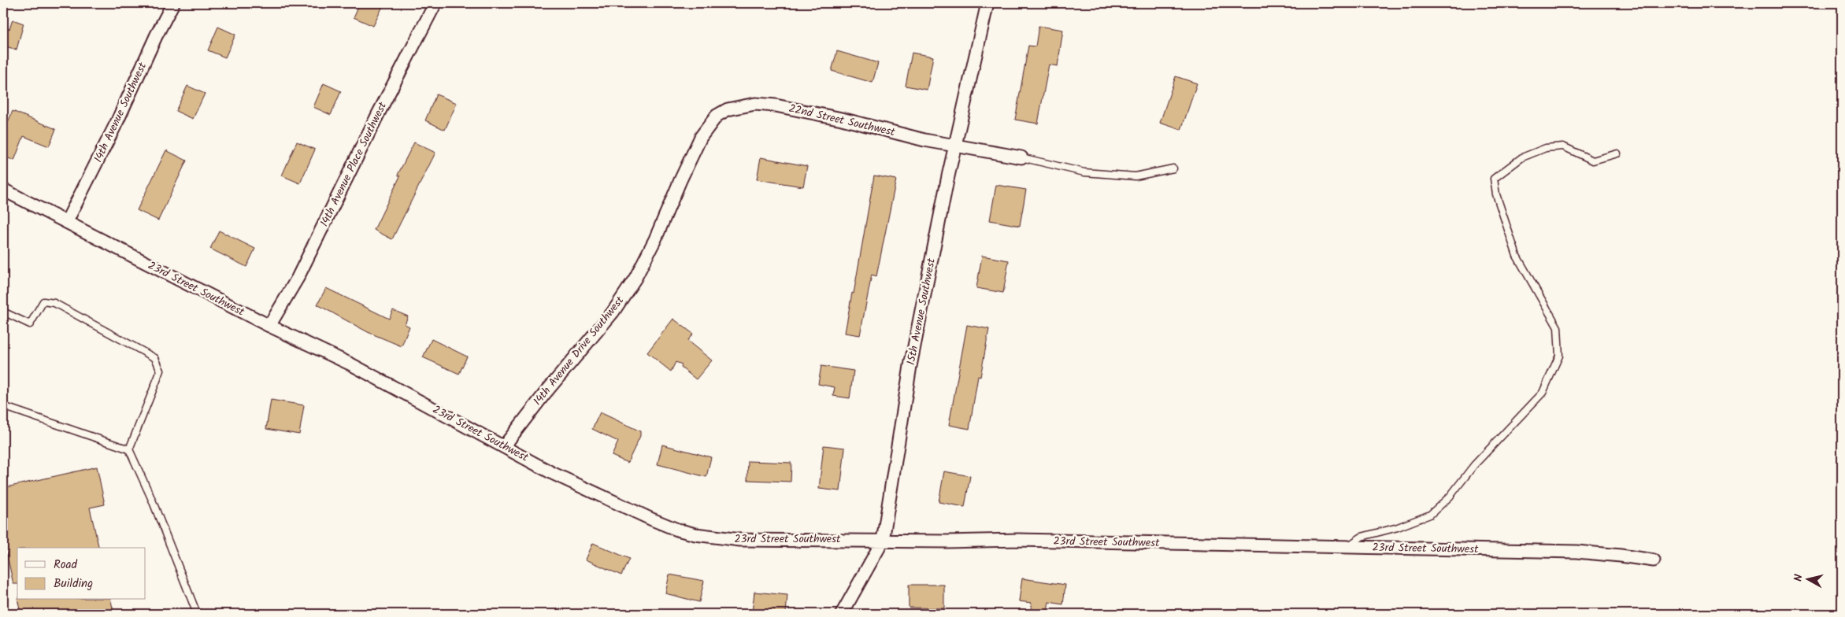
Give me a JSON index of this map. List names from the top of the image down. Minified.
{"streets":{"street":["14th Avenue Southwest","22nd Street Southwest","14th Avenue Place Southwest","23rd Street Southwest","15th Avenue Southwest","14th Avenue Drive Southwest"]},"crossings":[["14th Avenue Southwest","23rd Street Southwest"],["22nd Street Southwest","15th Avenue Southwest"],["22nd Street Southwest","14th Avenue Drive Southwest"],["14th Avenue Place Southwest","23rd Street Southwest"],["23rd Street Southwest","15th Avenue Southwest"],["23rd Street Southwest","14th Avenue Drive Southwest"]],"legend":["Road","Building"],"north":"left"}
